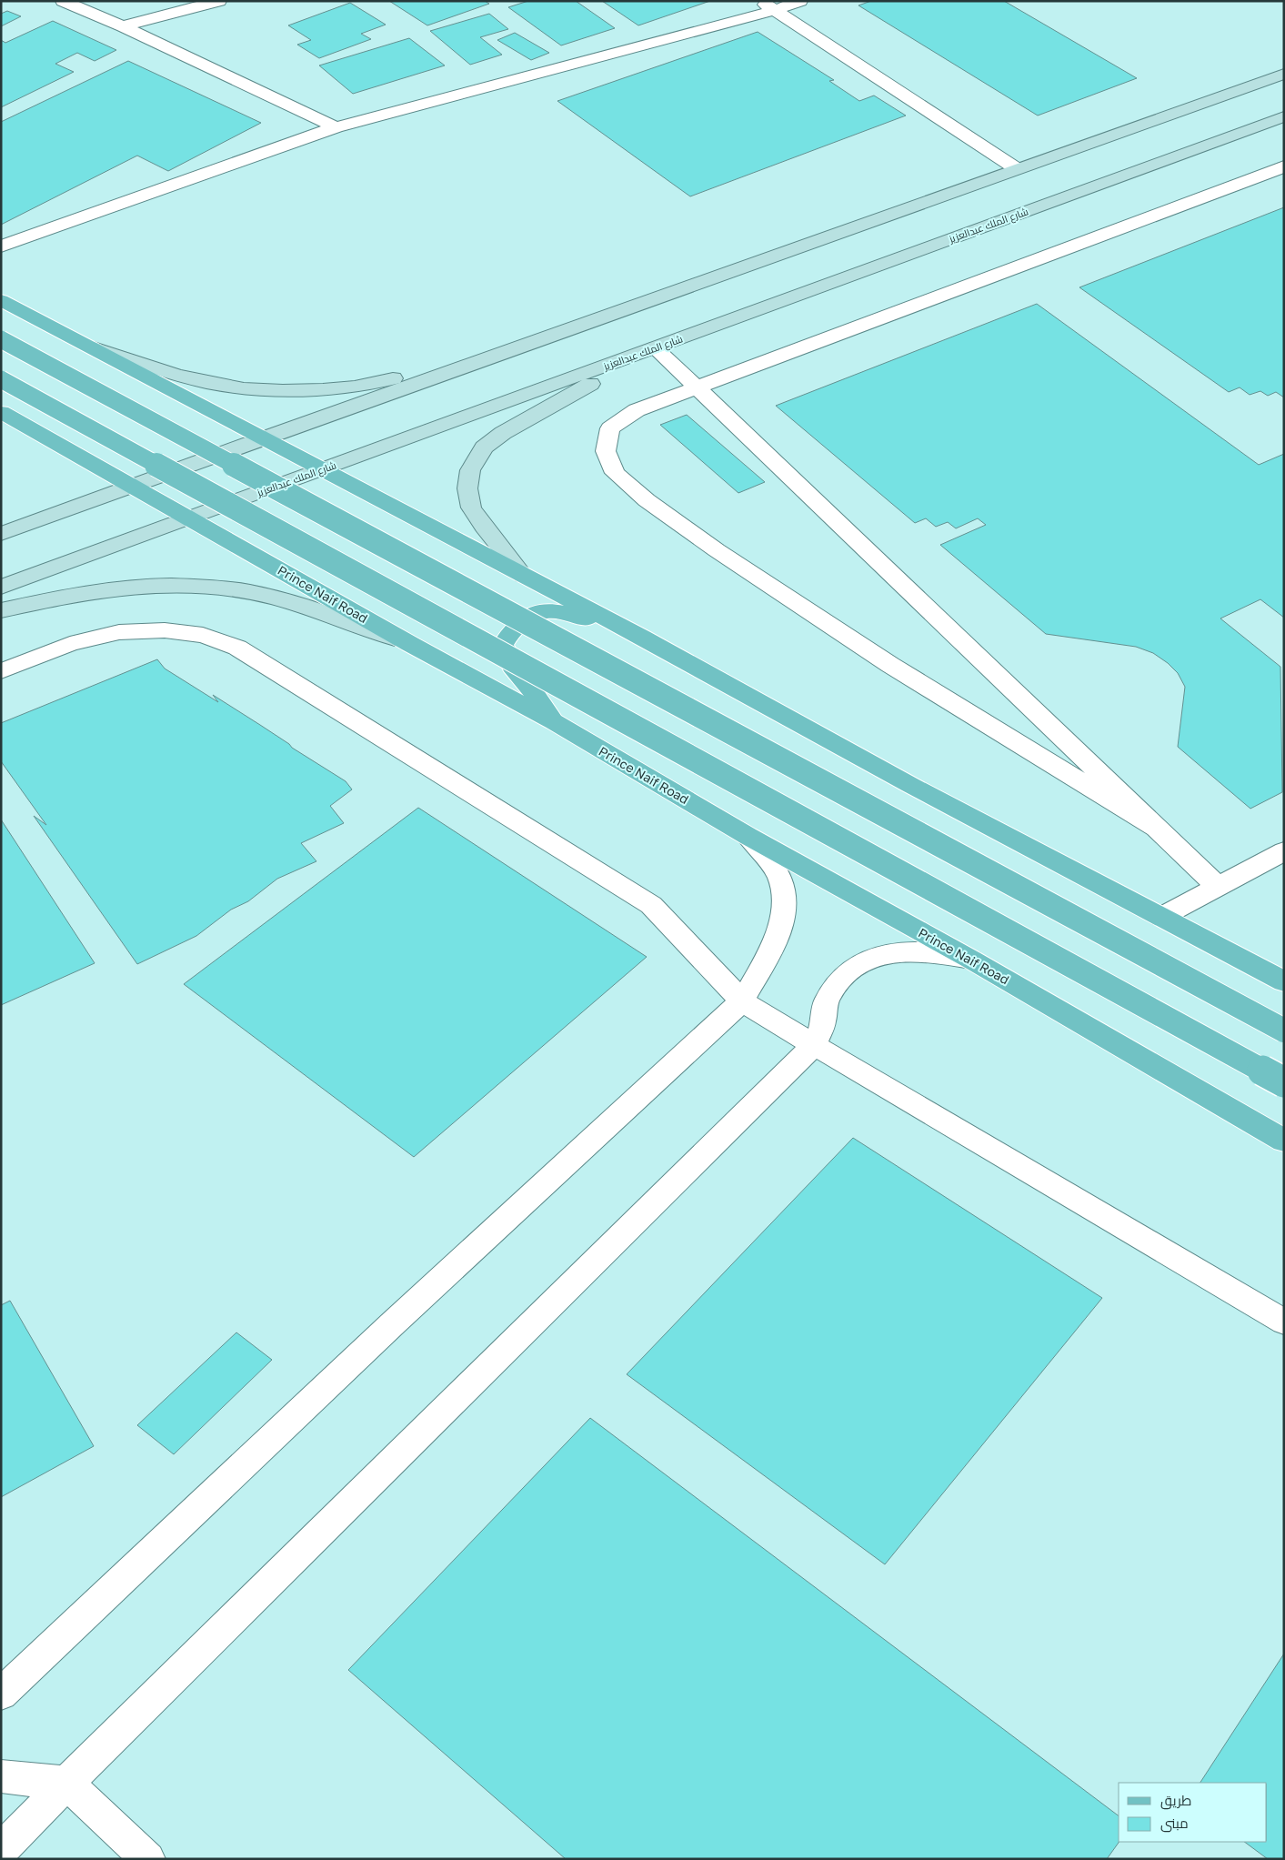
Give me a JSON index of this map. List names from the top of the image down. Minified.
{"streets":{"main road":["Prince Naif Road"],"street":["شارع الملك عبدالعزيز"]},"crossings":[["شارع الملك عبدالعزيز","Prince Naif Road"]],"legend":["طريق","مبنى"]}
